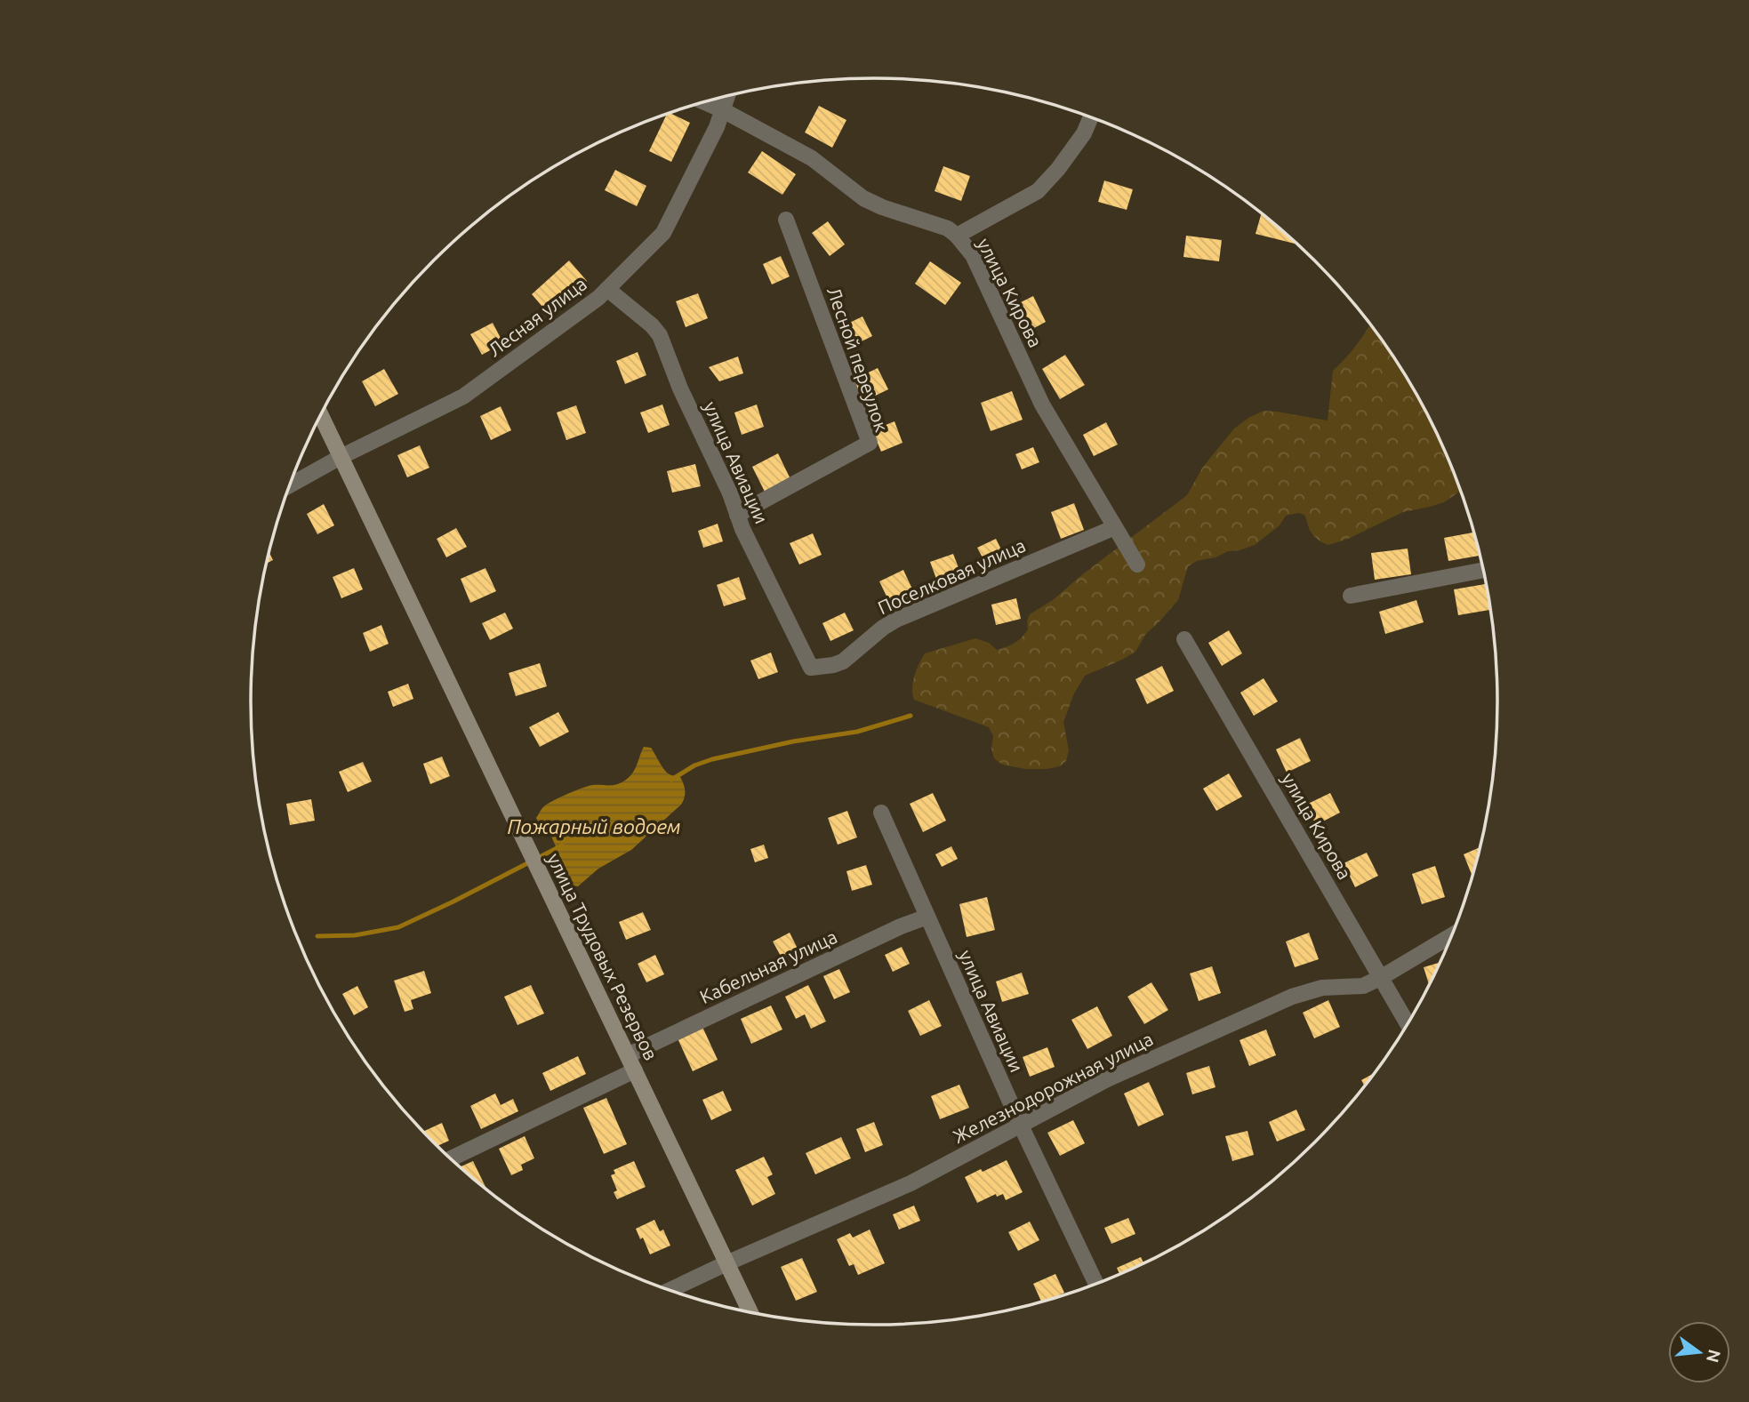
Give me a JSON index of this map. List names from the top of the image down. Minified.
{"streets":{"main road":["улица Трудовых Резервов"],"street":["улица Кирова","Лесная улица","Лесной переулок","улица Авиации","Поселковая улица","Кабельная улица","Железнодорожная улица"]},"crossings":[["улица Кирова","Лесная улица"],["улица Кирова","Поселковая улица"],["улица Кирова","Железнодорожная улица"],["Лесная улица","улица Авиации"],["Лесная улица","улица Трудовых Резервов"],["Лесной переулок","улица Авиации"],["улица Авиации","Поселковая улица"],["улица Авиации","Кабельная улица"],["улица Авиации","Железнодорожная улица"],["улица Трудовых Резервов","Кабельная улица"],["улица Трудовых Резервов","Железнодорожная улица"]],"water":["Пожарный водоем"],"north":"right"}
